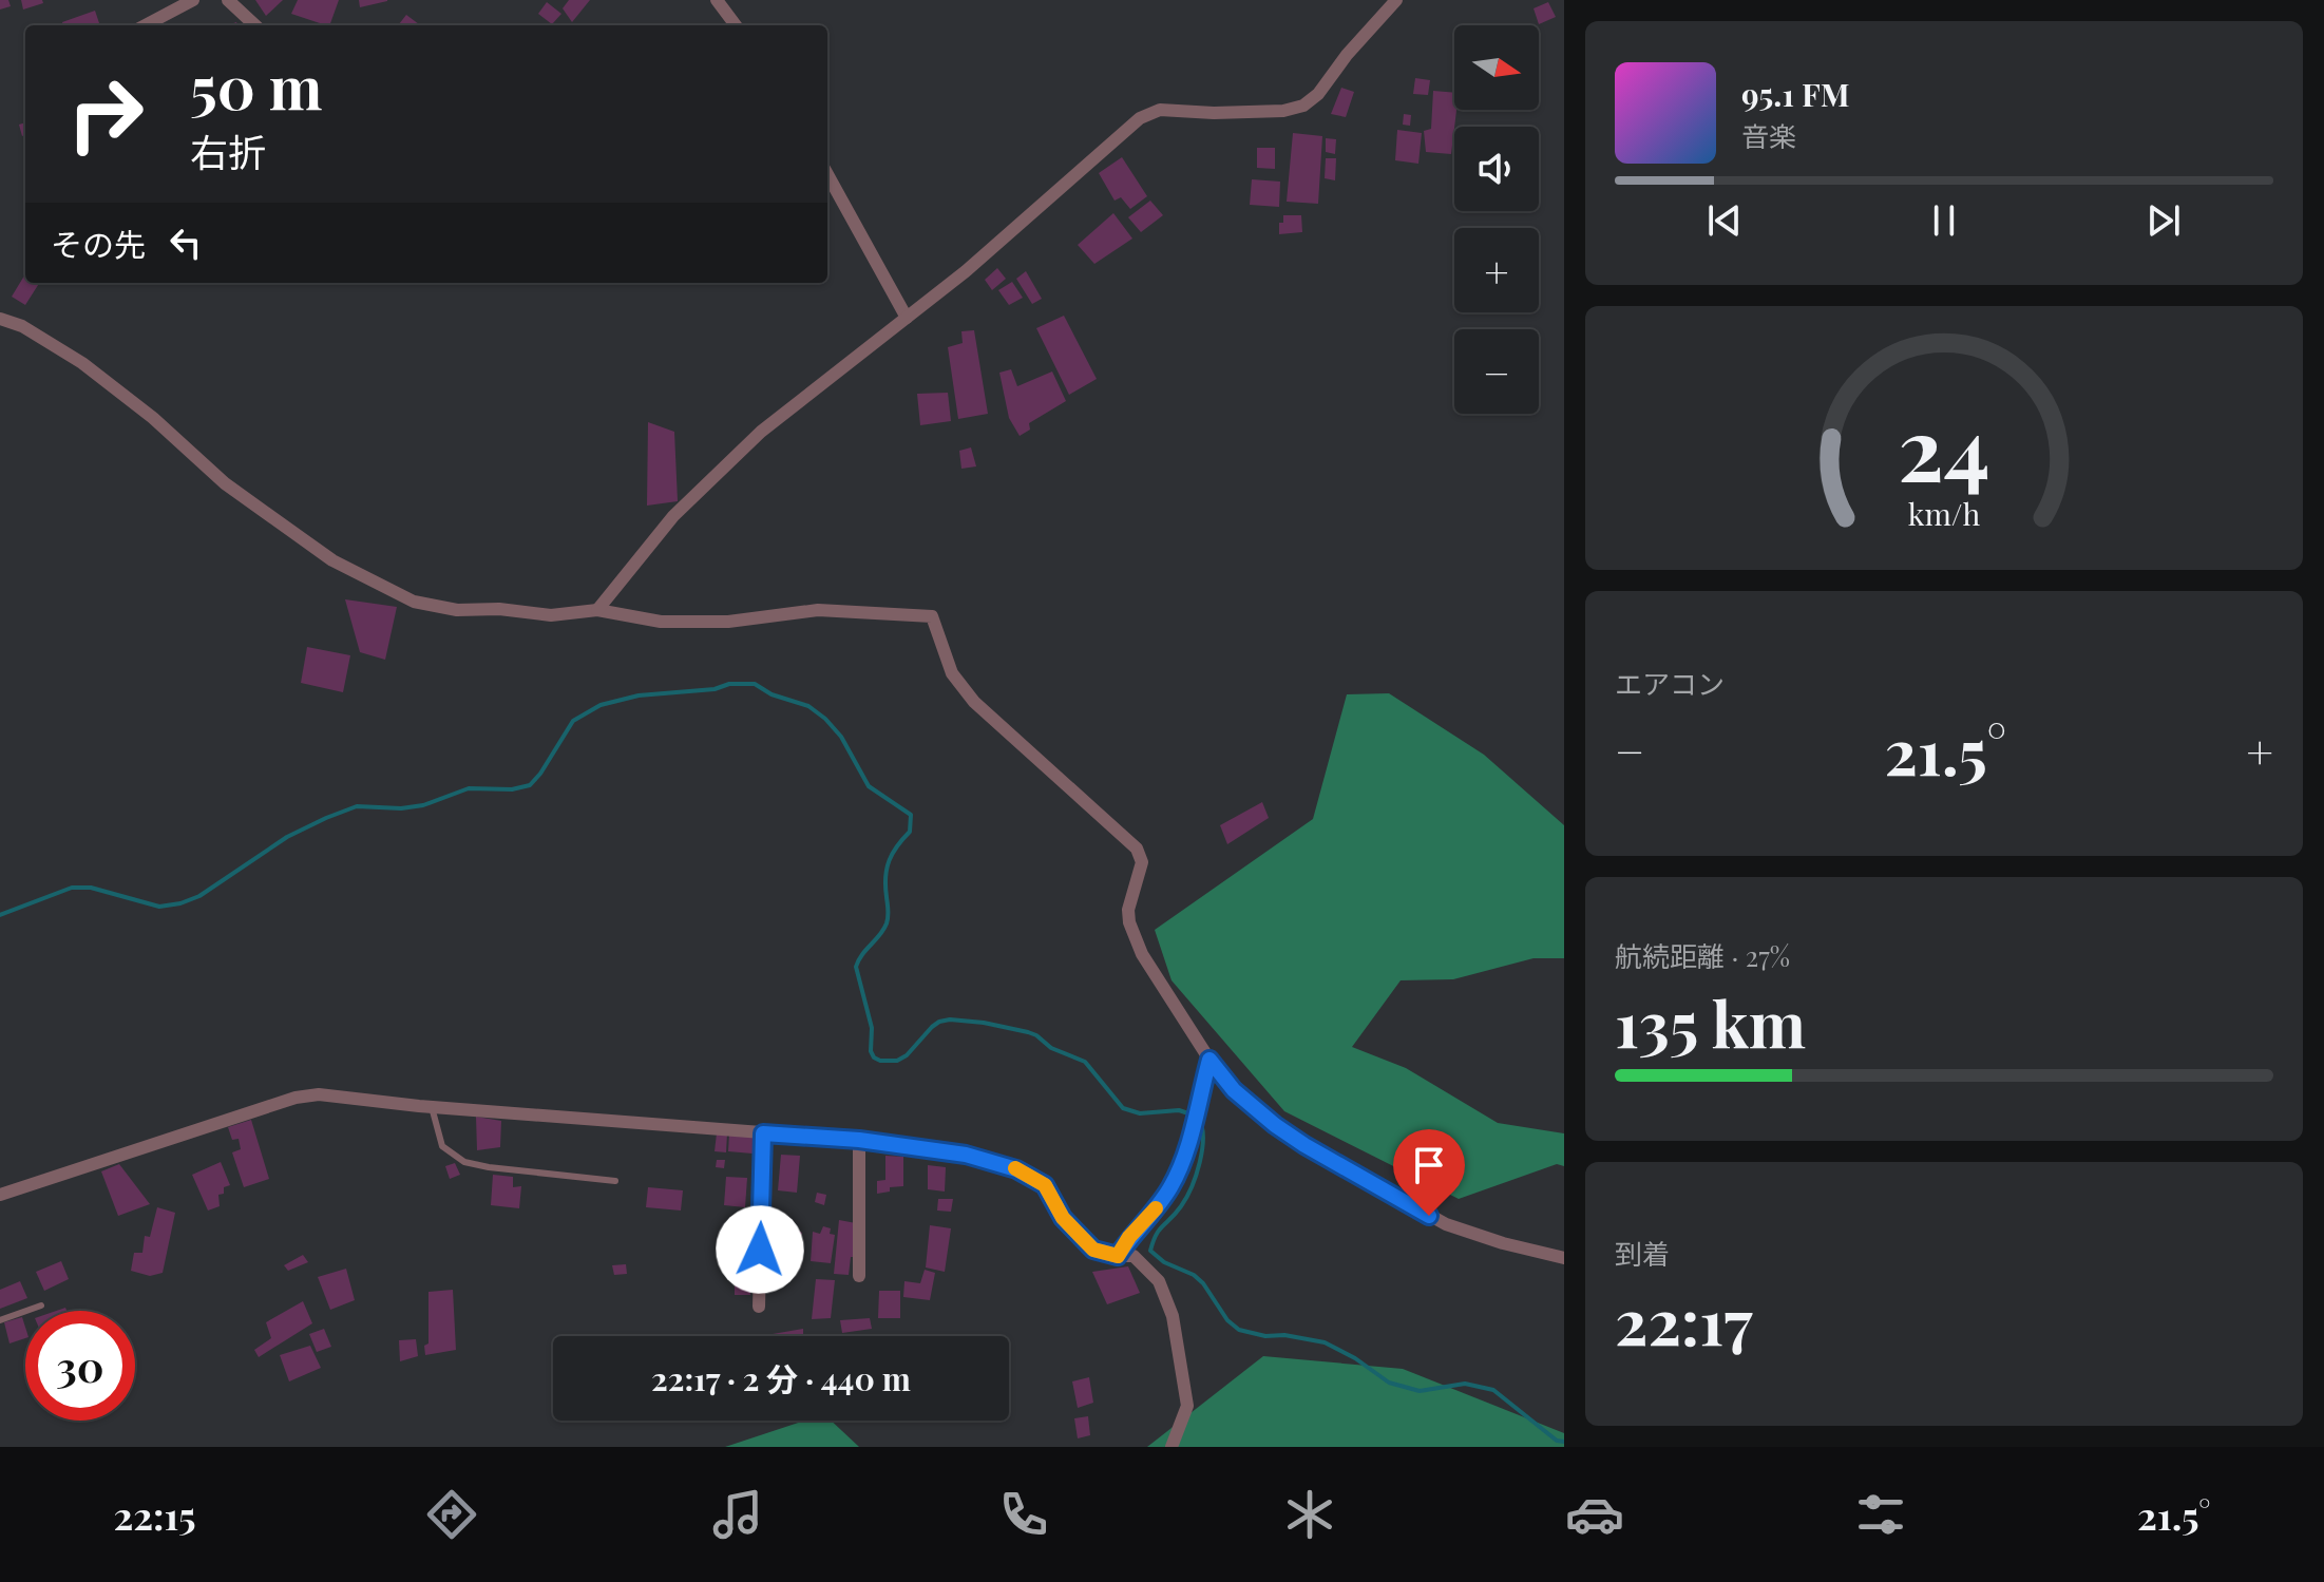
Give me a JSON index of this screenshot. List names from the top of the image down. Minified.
{"north":"right","page":{"map_buttons":["+","−"],"turn":["50 m","右折"],"song":["95.1 FM","音楽"],"then":"その先","tile":["エアコン",["航続距離 · 27%","135 km"],["到着","22:17"]],"heat":["−","21.5°","+"],"limit":"30","trip":"22:17 · 2 分 · 440 m","tabs":["22:15","21.5°"],"gauge":["24","km/h"]}}
